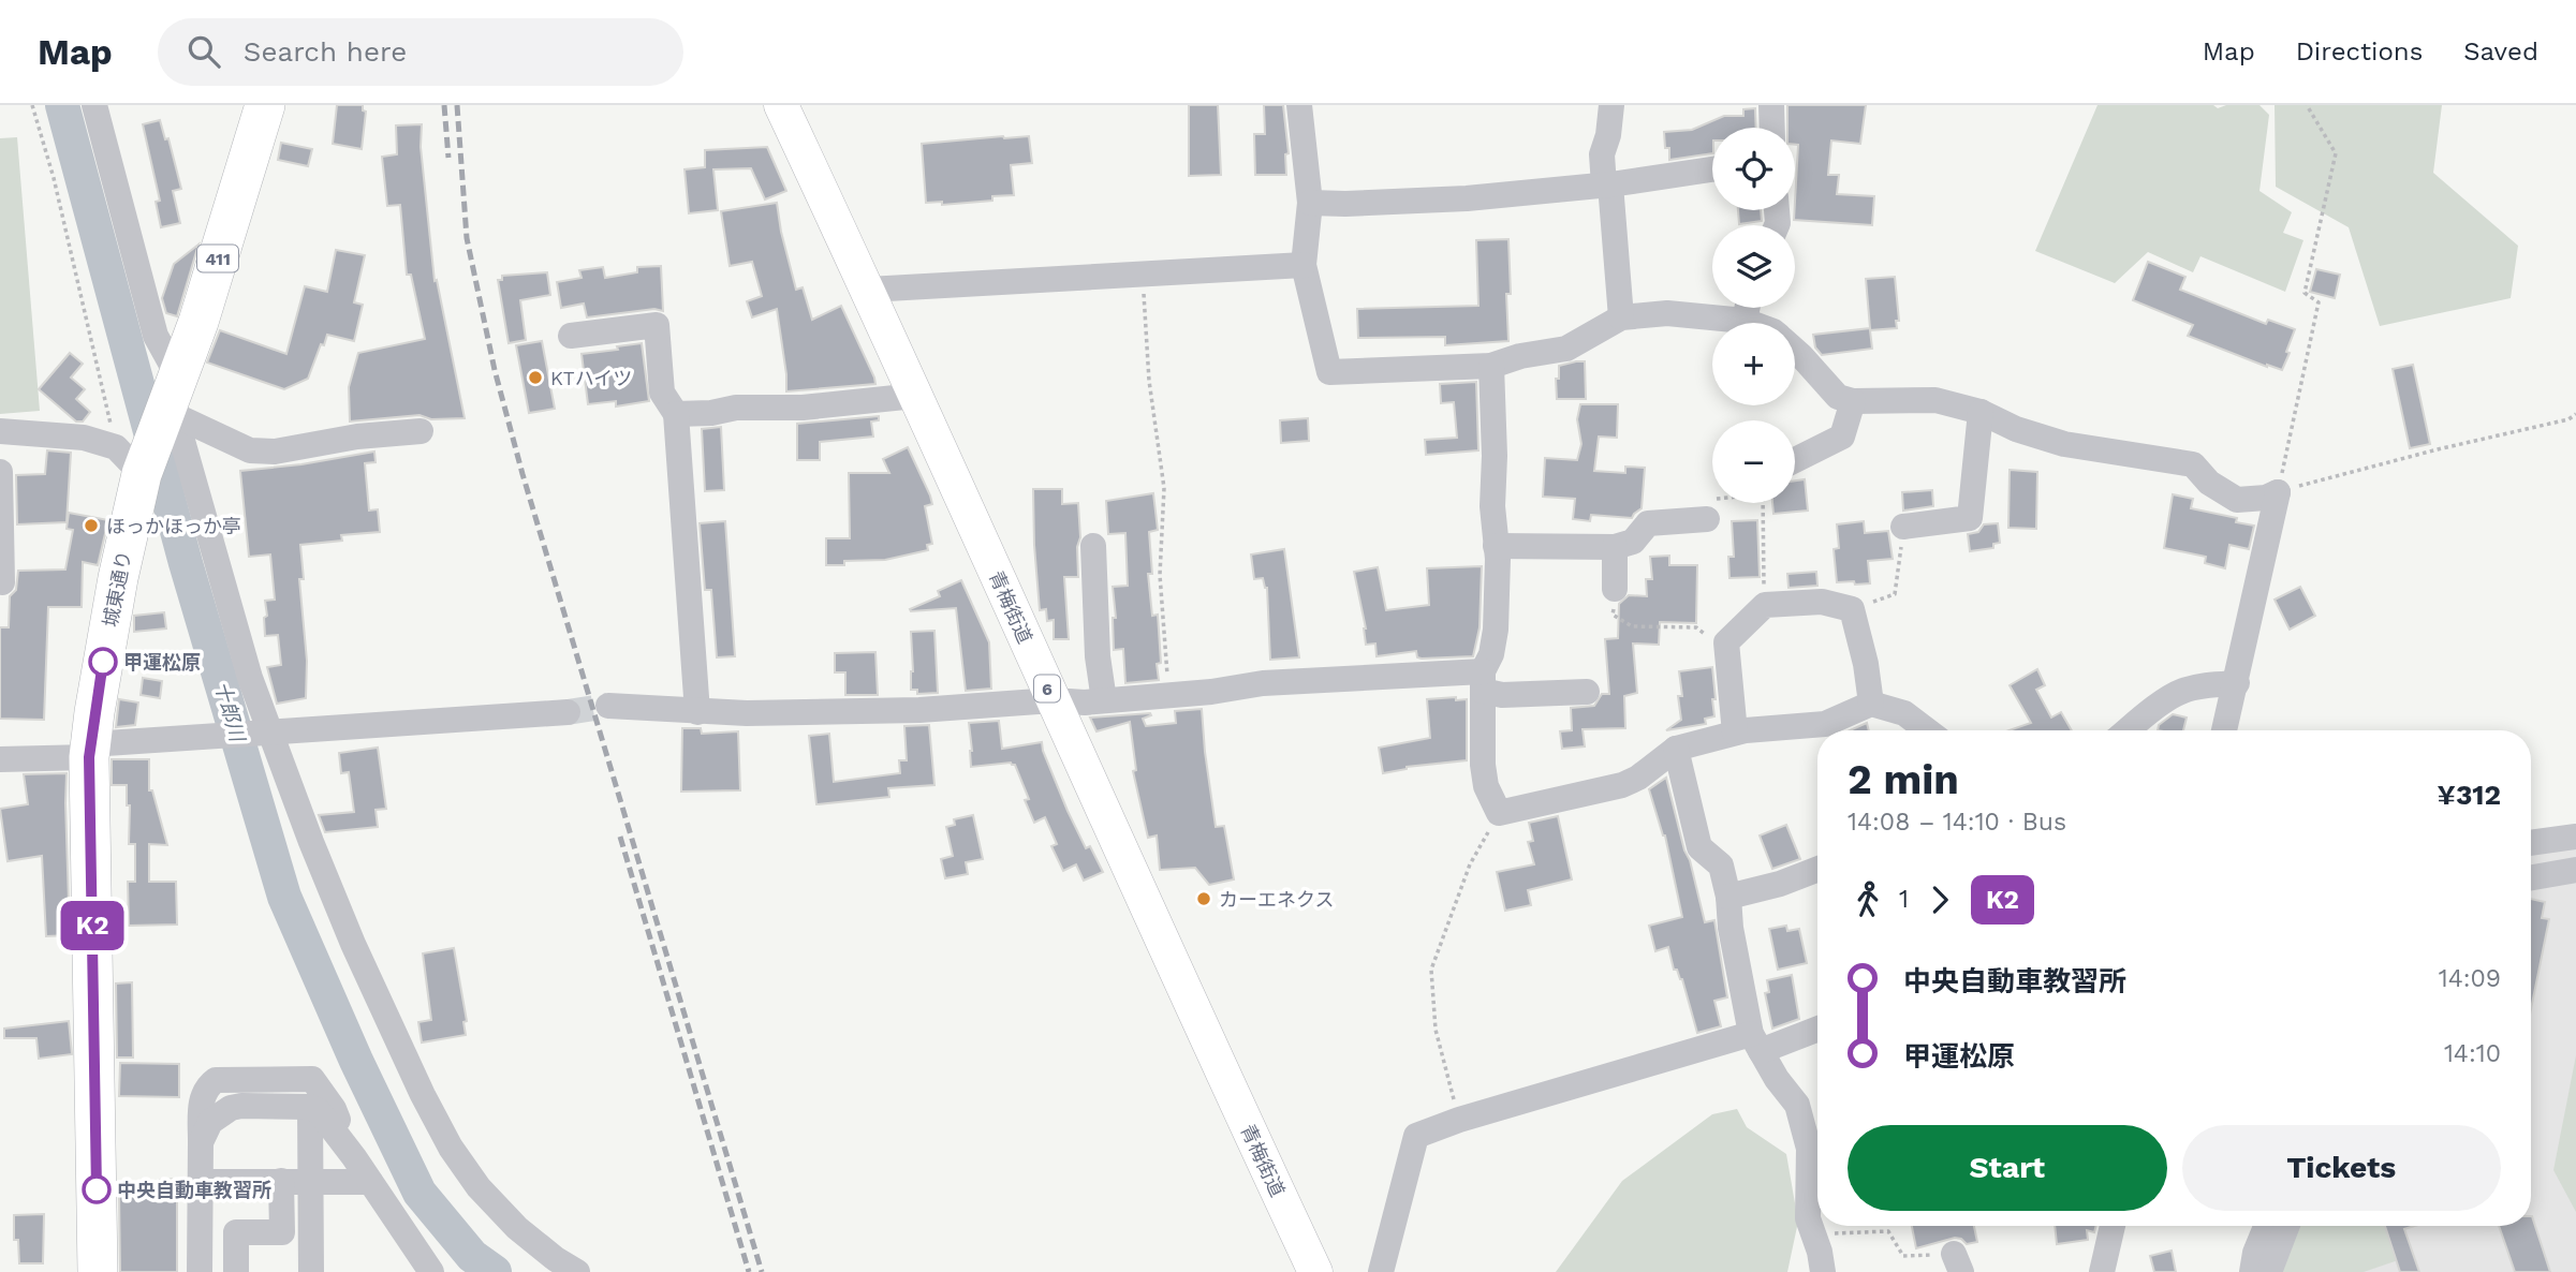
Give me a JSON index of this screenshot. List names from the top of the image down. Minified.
{"streets":{"highway":["411","城東通り"],"main road":["青梅街道","6"]},"water":["十郎川"],"places":["KTハイツ","ほっかほっか亭","甲運松原","カーエネクス","中央自動車教習所"],"lines":["bus line K2"],"page":{"header":"Map","search":"Search here","nav":["Map","Directions","Saved"],"on_map":"K2","map_buttons":["+","−"],"heading":["2 min","14:08 – 14:10 · Bus","¥312"],"legs":["1","K2"],"list":[{"name":"中央自動車教習所","value":"14:09"},{"name":"甲運松原","value":"14:10"}],"buttons":["Start","Tickets"]}}
